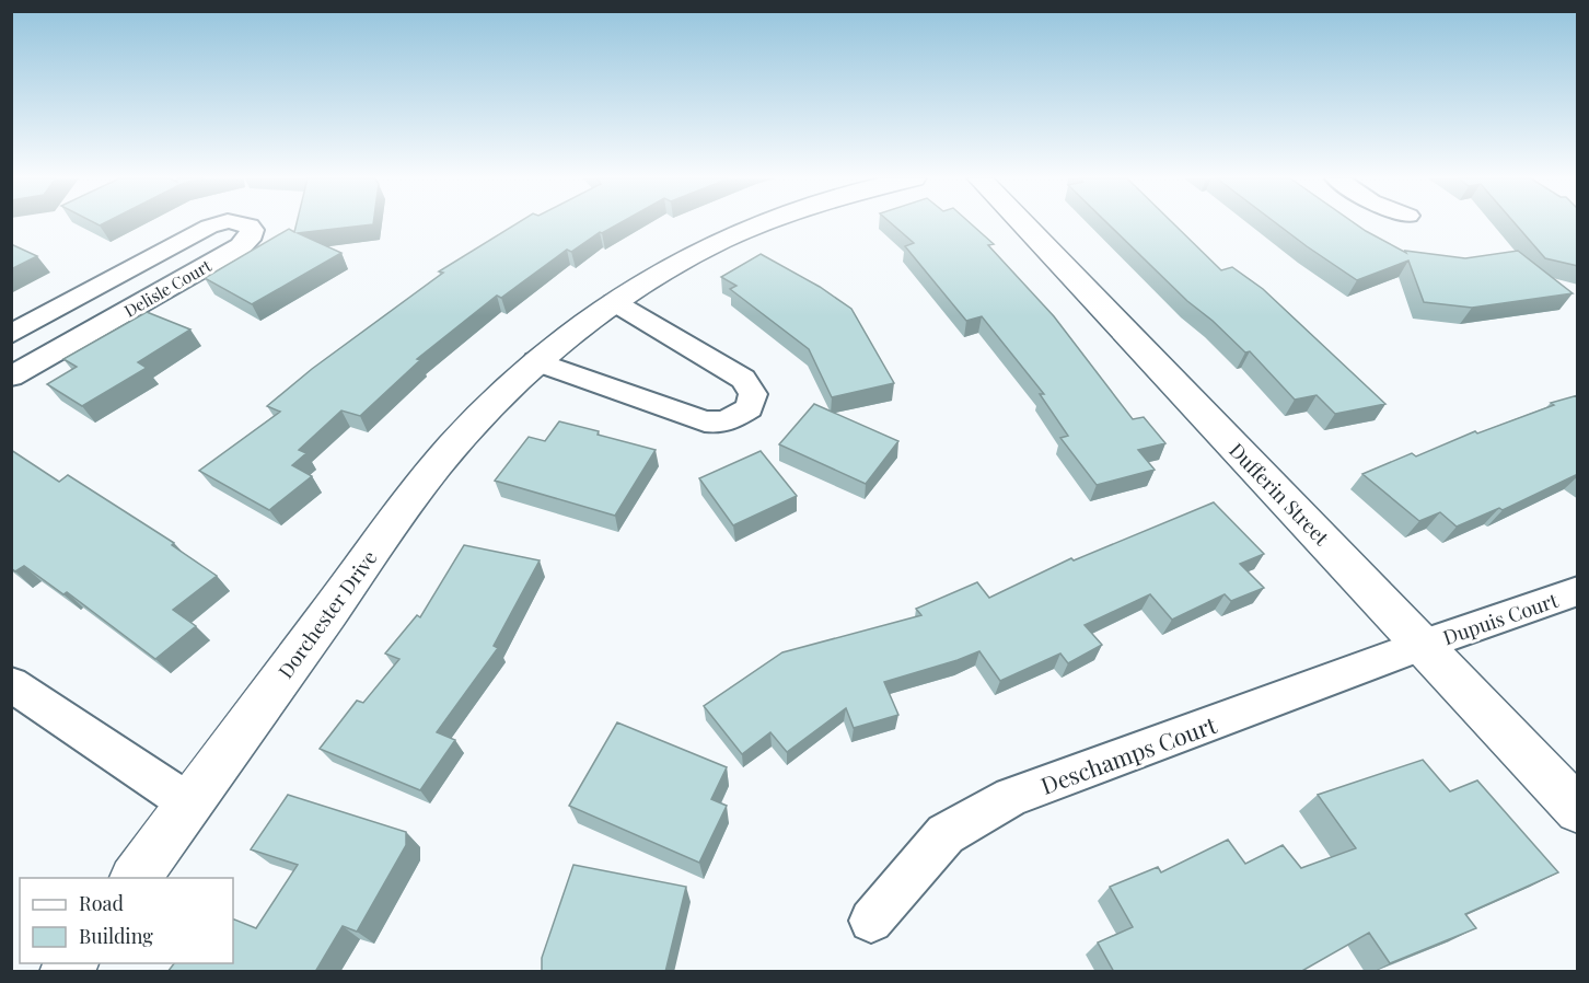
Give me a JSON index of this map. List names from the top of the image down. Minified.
{"streets":{"street":["Delisle Court","Dufferin Street","Dorchester Drive","Dupuis Court","Deschamps Court"]},"crossings":[["Dufferin Street","Dupuis Court"],["Dufferin Street","Deschamps Court"],["Dupuis Court","Deschamps Court"]],"legend":["Road","Building"]}
